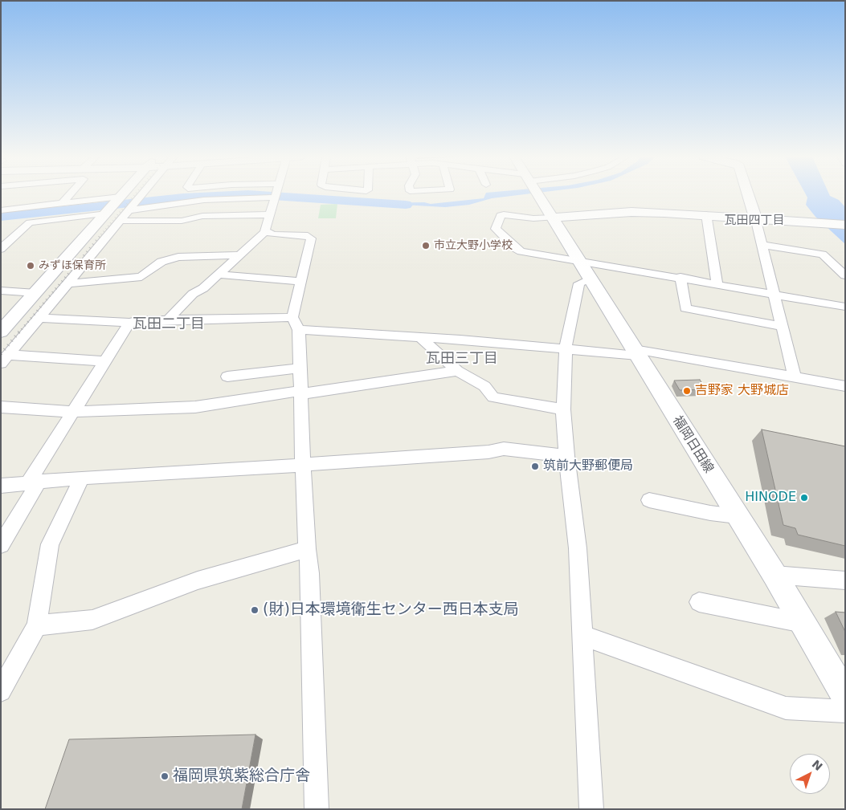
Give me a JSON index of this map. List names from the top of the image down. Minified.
{"streets":{"street":["福岡日田線"]},"districts":["瓦田四丁目","瓦田二丁目","瓦田三丁目"],"places":["市立大野小学校","みずほ保育所","吉野家 大野城店","筑前大野郵便局","HINODE","(財)日本環境衛生センター西日本支局","福岡県筑紫総合庁舎"],"north":"top right"}
